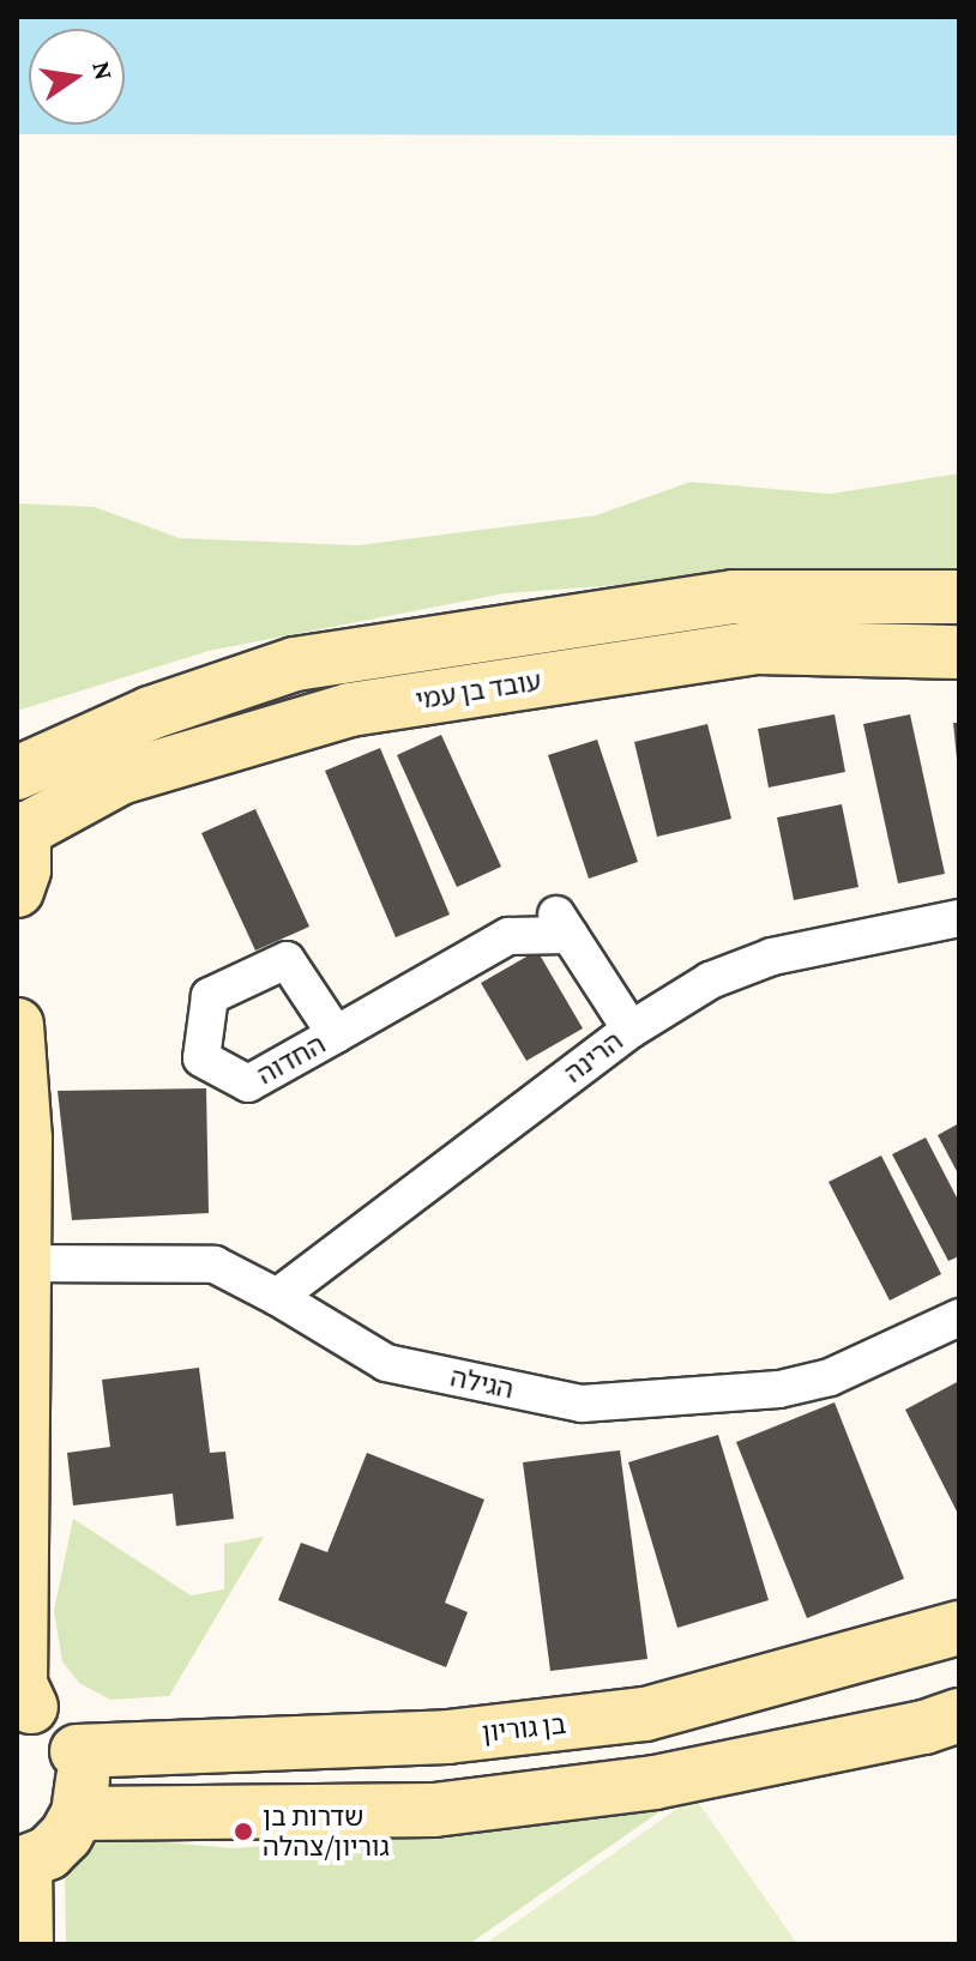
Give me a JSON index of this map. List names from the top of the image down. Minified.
{"streets":{"street":["עובד בן עמי","הרינה","החדוה","הגילה","בן גוריון"]},"crossings":[["הרינה","החדוה"],["הרינה","הגילה"]],"places":["שדרות בן גוריון/צהלה"],"north":"right"}
